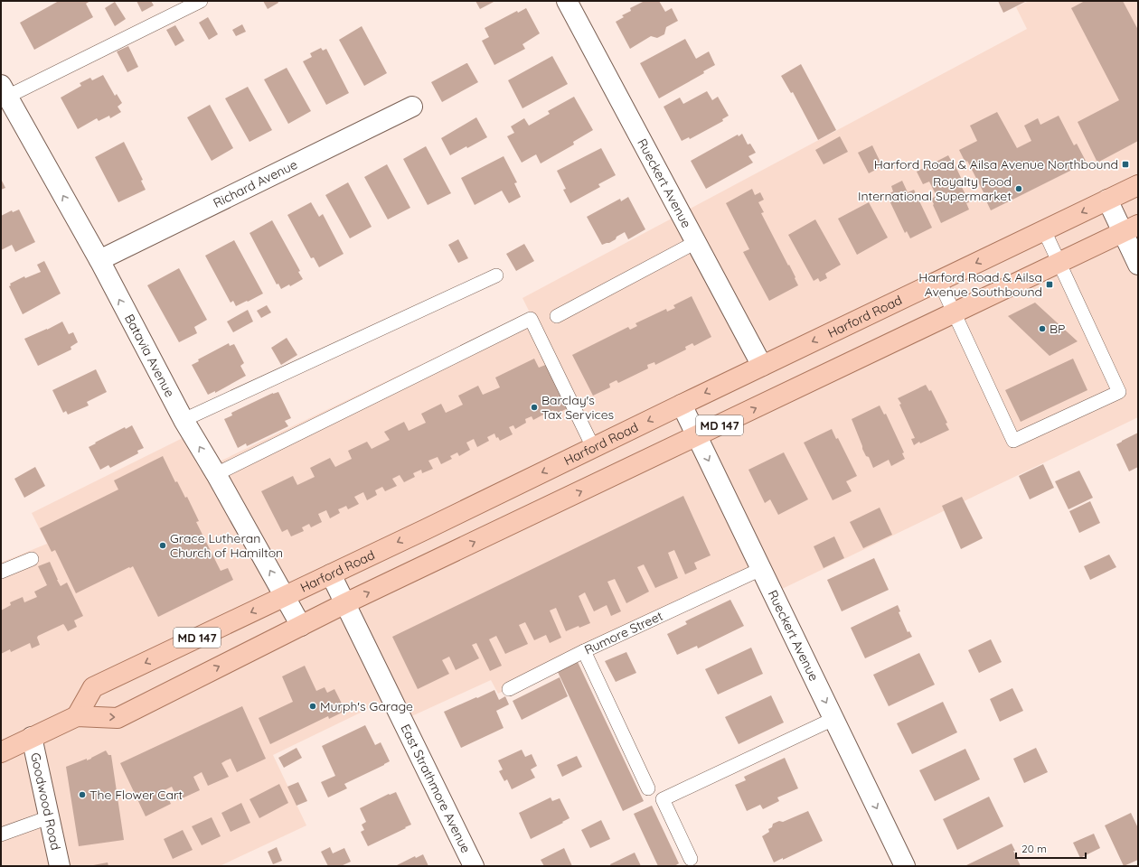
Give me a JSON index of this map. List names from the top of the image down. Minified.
{"streets":{"main road":["Harford Road","MD 147"],"street":["Richard Avenue","Rueckert Avenue","Batavia Avenue","East Strathmore Avenue","Goodwood Road"],"lane":["Rumore Street"]},"crossings":[["Richard Avenue","Batavia Avenue"],["Rueckert Avenue","Harford Road"],["Rueckert Avenue","MD 147"],["Rueckert Avenue","Rumore Street"],["Harford Road","Batavia Avenue"],["Harford Road","MD 147"],["Harford Road","East Strathmore Avenue"],["Batavia Avenue","MD 147"],["MD 147","East Strathmore Avenue"],["MD 147","Goodwood Road"]],"one_way":["Rueckert Avenue","Batavia Avenue"],"places":{"transit":["Harford Road & Ailsa Avenue Northbound","Harford Road & Ailsa Avenue Southbound"],"other":["Royalty Food International Supermarket","BP","Barclay's Tax Services","Grace Lutheran Church of Hamilton","Murph's Garage","The Flower Cart"]},"scale_bar":"20 m"}
